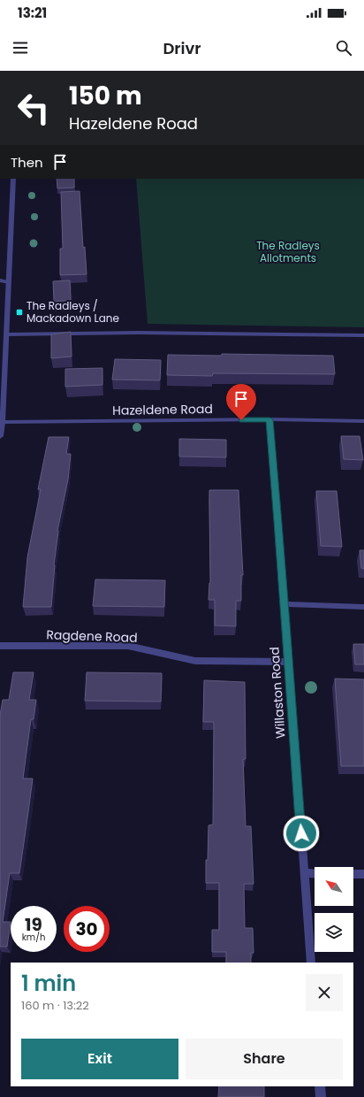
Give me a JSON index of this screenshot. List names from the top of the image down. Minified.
{"streets":{"street":["Hazeldene Road","Ragdene Road","Willaston Road"]},"crossings":[["Hazeldene Road","Willaston Road"],["Ragdene Road","Willaston Road"]],"parks":["The Radleys Allotments"],"places":{"transit":["The Radleys / Mackadown Lane"]},"north":"top left","page":{"status":"13:21","header":"Drivr","turn":["150 m","Hazeldene Road"],"then":"Then","speed":"19 km/h","limit":"30","heading":["1 min","160 m · 13:22"],"buttons":["Exit","Share"]}}
